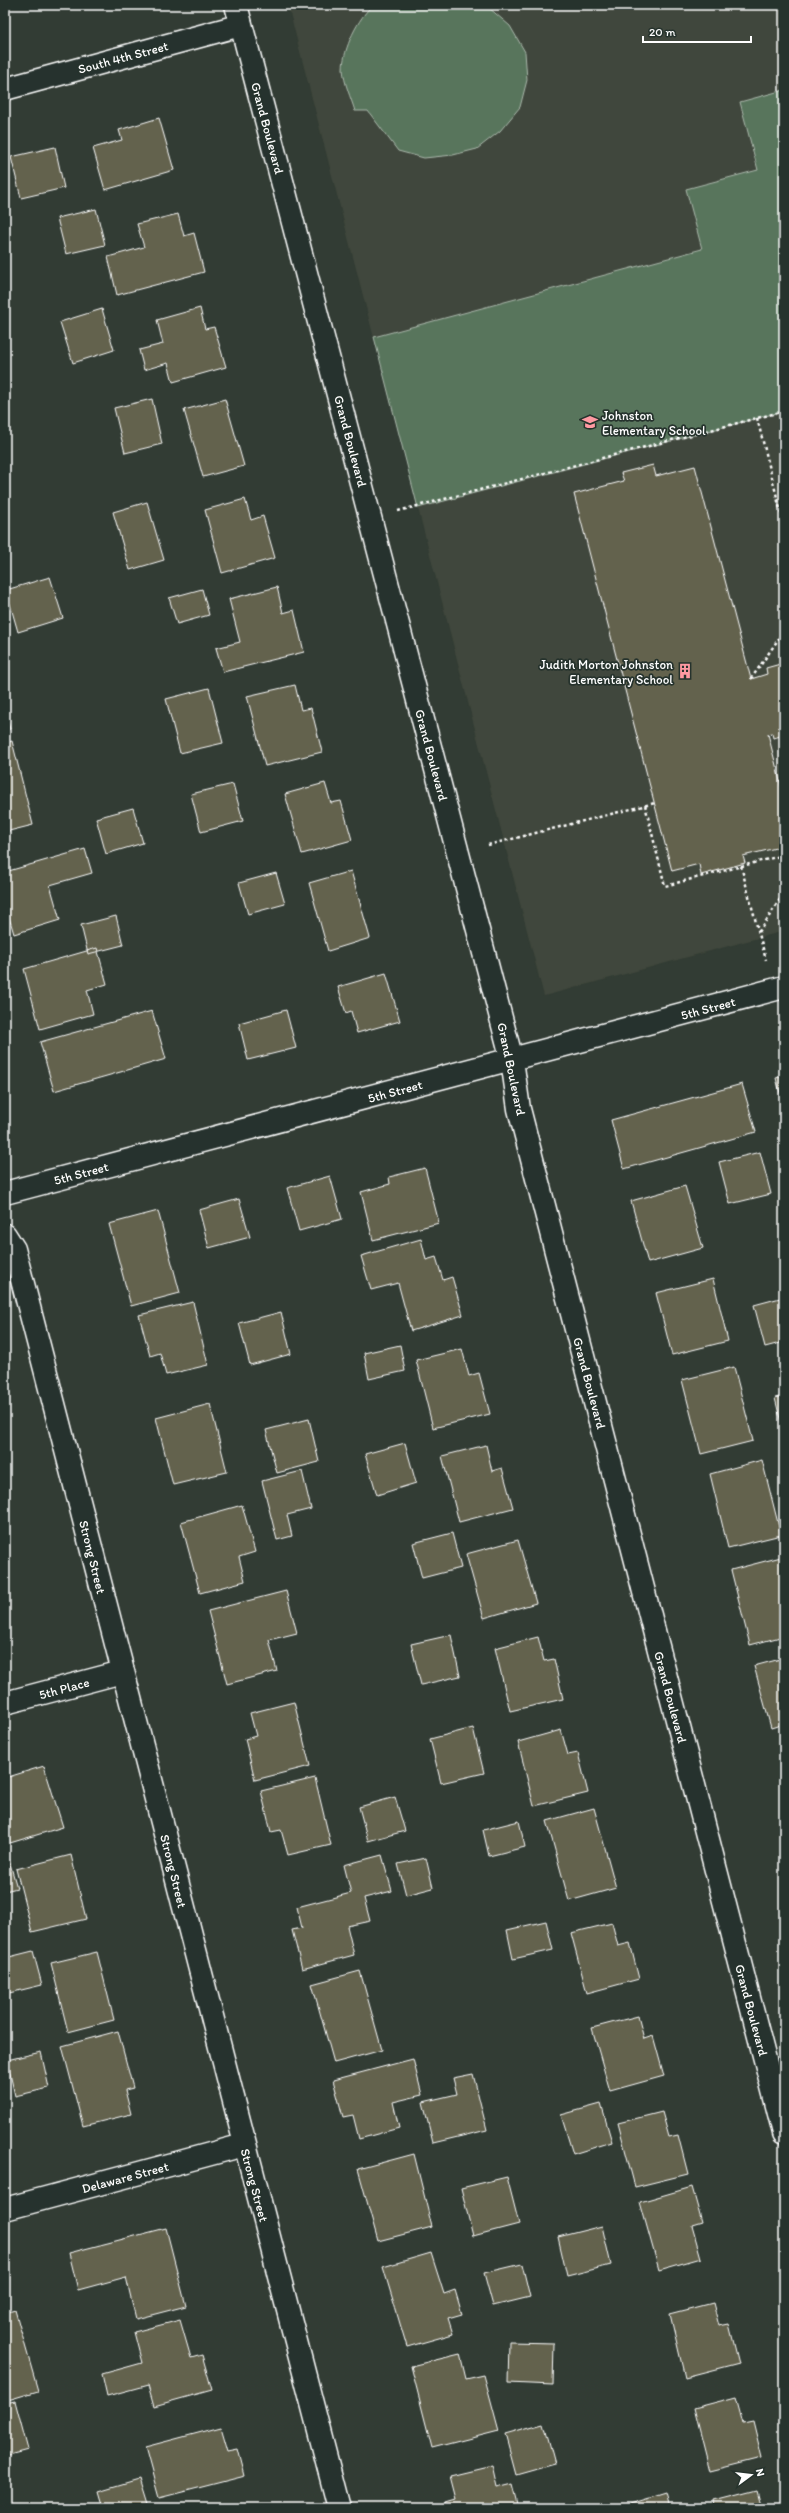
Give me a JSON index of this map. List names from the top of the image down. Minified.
{"streets":{"street":["South 4th Street","Grand Boulevard","5th Street","Strong Street","5th Place","Delaware Street"]},"crossings":[["South 4th Street","Grand Boulevard"],["Grand Boulevard","5th Street"],["Strong Street","5th Place"],["Strong Street","Delaware Street"]],"places":{"school or university":["Johnston Elementary School"],"building":["Judith Morton Johnston Elementary School"]},"scale_bar":"20 m","north":"right"}
